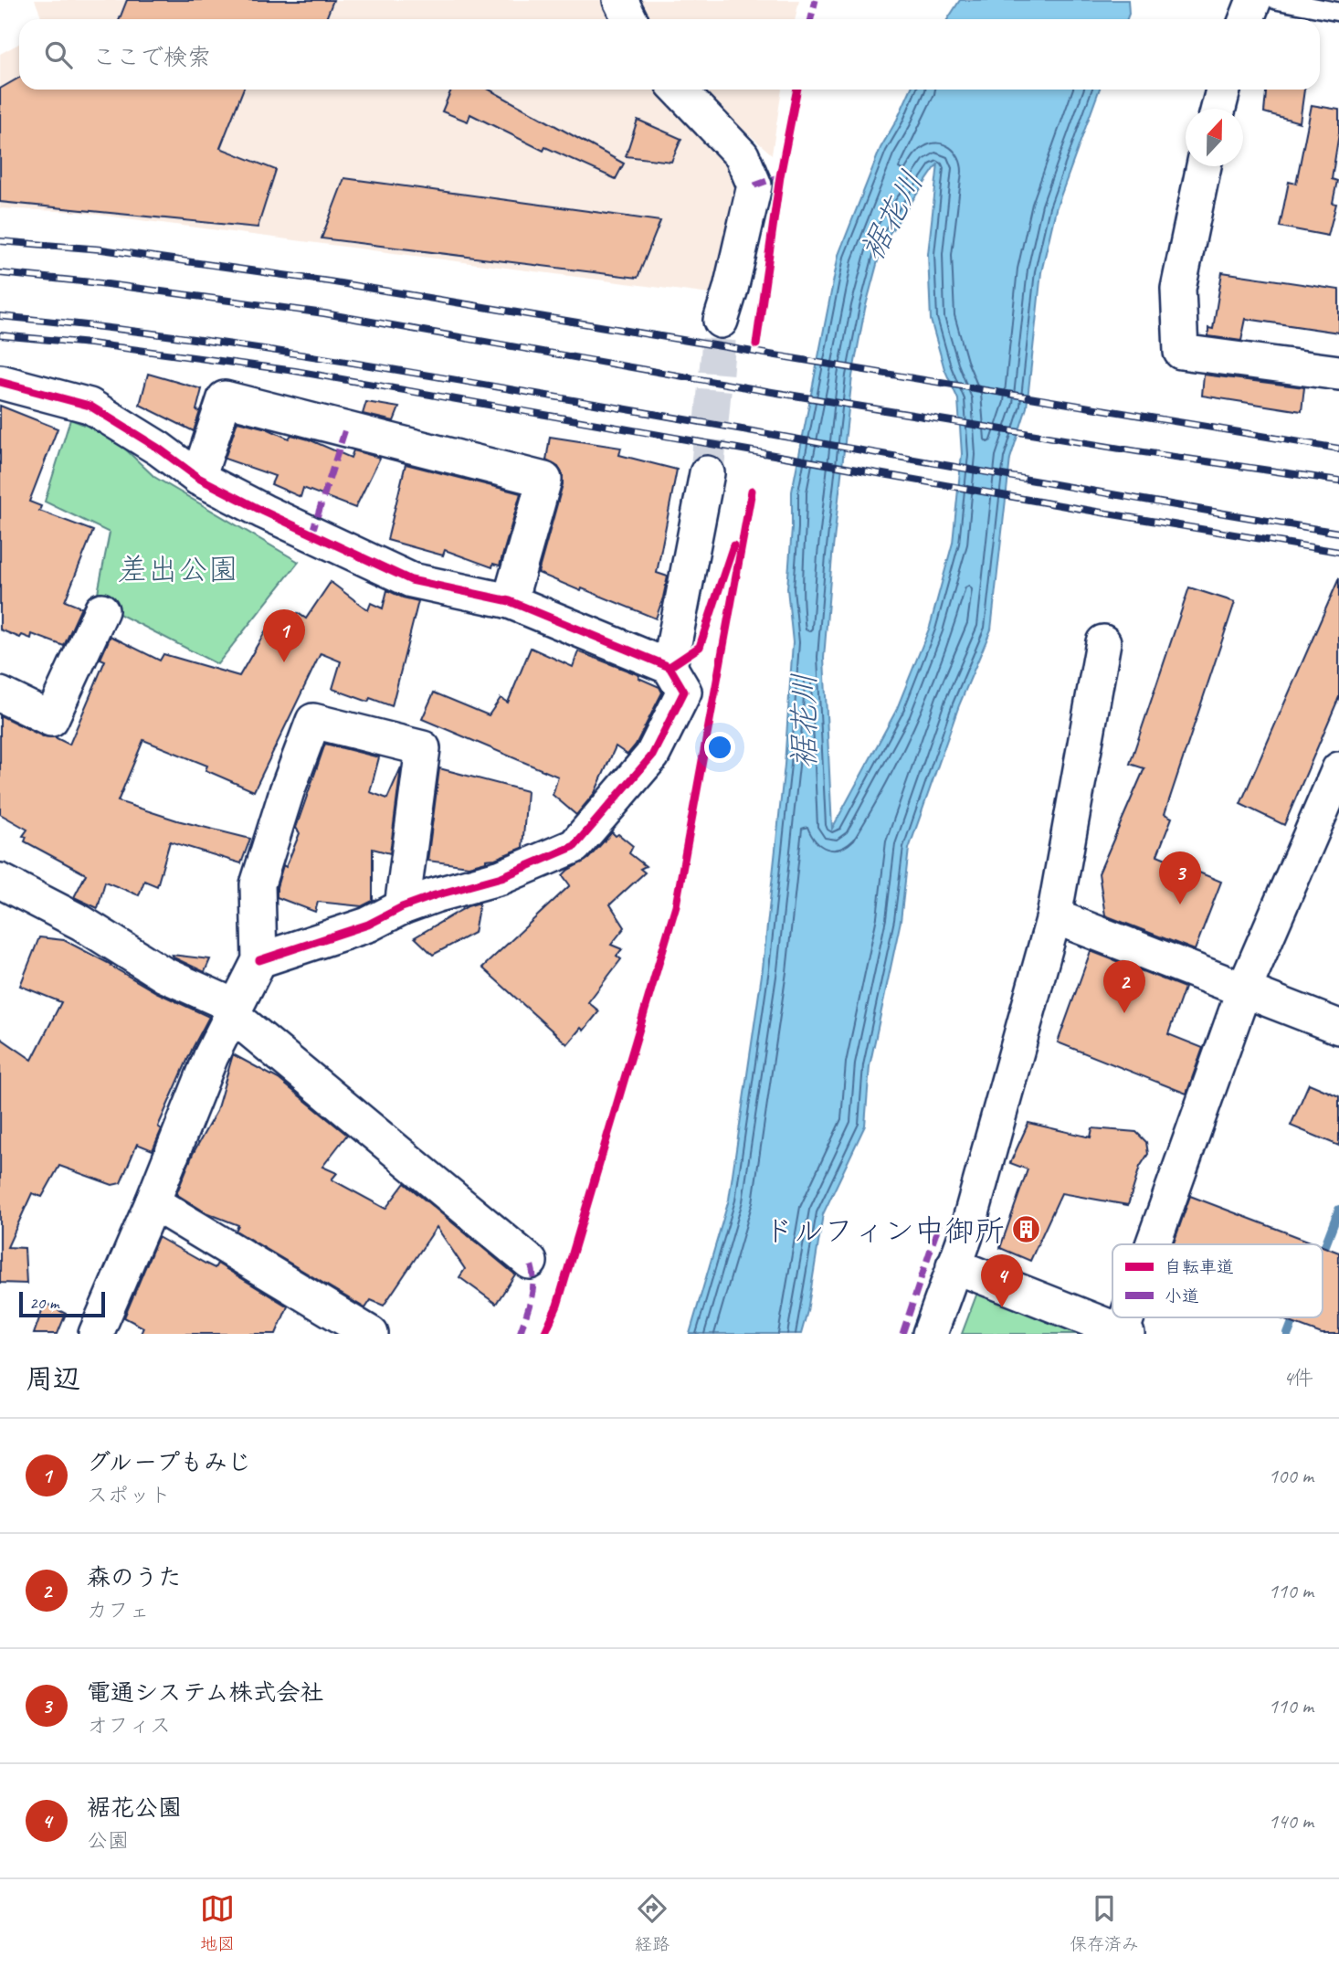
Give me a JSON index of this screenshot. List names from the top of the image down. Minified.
{"water":["裾花川"],"parks":["差出公園"],"places":{"building":["ドルフィン中御所"]},"legend":["自転車道","小道"],"scale_bar":"20 m","north":"top","page":{"search":"ここで検索","pins":["1","3","2","4"],"scale":"20 m","heading":["周辺","4件"],"list":[{"mark":"1","name":"グループもみじ","note":"スポット","value":"100 m"},{"mark":"2","name":"森のうた","note":"カフェ","value":"110 m"},{"mark":"3","name":"電通システム株式会社","note":"オフィス","value":"110 m"},{"mark":"4","name":"裾花公園","note":"公園","value":"140 m"}],"nav":["地図","経路","保存済み"]}}
